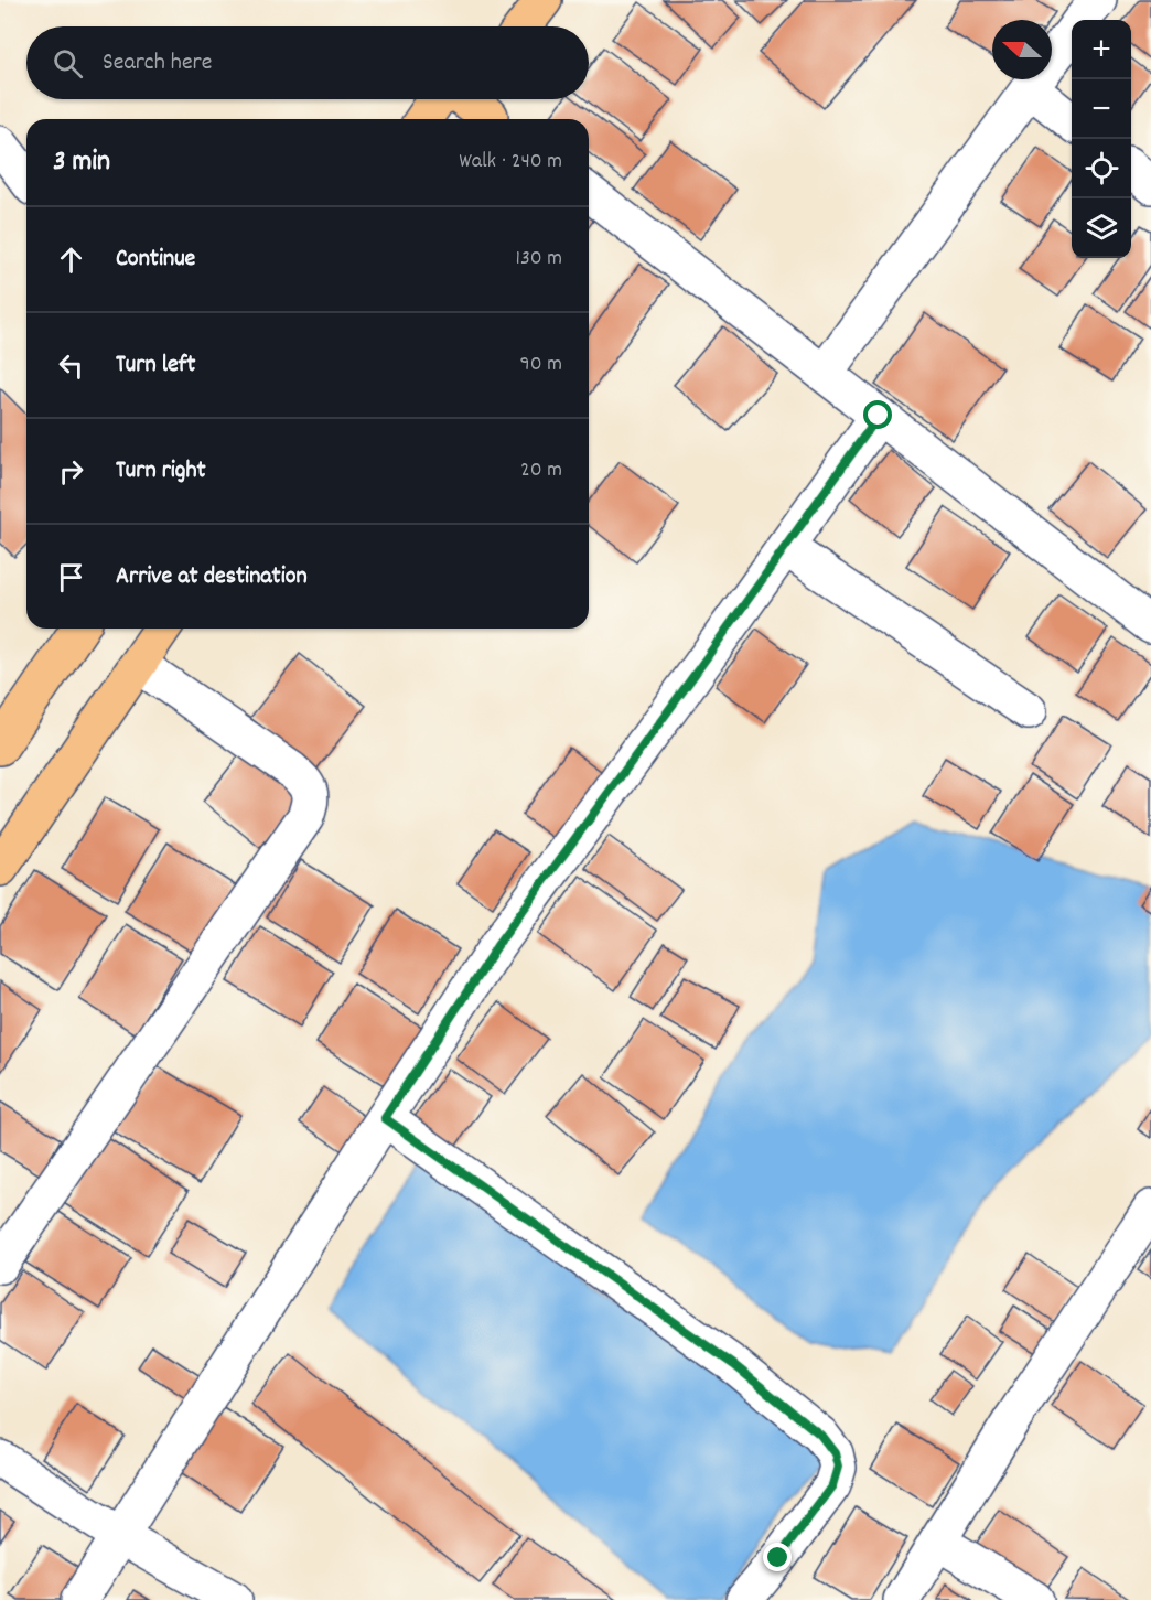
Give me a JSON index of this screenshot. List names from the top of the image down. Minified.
{"north":"left","page":{"map_buttons":["+","−"],"search":"Search here","heading":["3 min","Walk · 240 m"],"list":[["Continue","130 m"],["Turn left","90 m"],["Turn right","20 m"],"Arrive at destination"]}}
